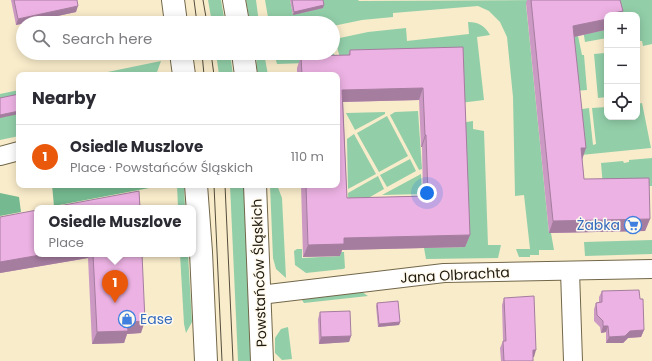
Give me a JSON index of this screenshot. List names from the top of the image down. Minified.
{"streets":{"main road":["Powstańców Śląskich"],"street":["Jana Olbrachta"]},"crossings":[["Powstańców Śląskich","Jana Olbrachta"]],"places":{"supermarket":["Żabka"],"shop":["Ease"]},"page":{"map_buttons":["+","−"],"search":"Search here","heading":"Nearby","list":[{"mark":"1","name":"Osiedle Muszlove","note":"Place · Powstańców Śląskich","value":"110 m"}],"popup":["Osiedle Muszlove","Place"],"pins":"1"}}
